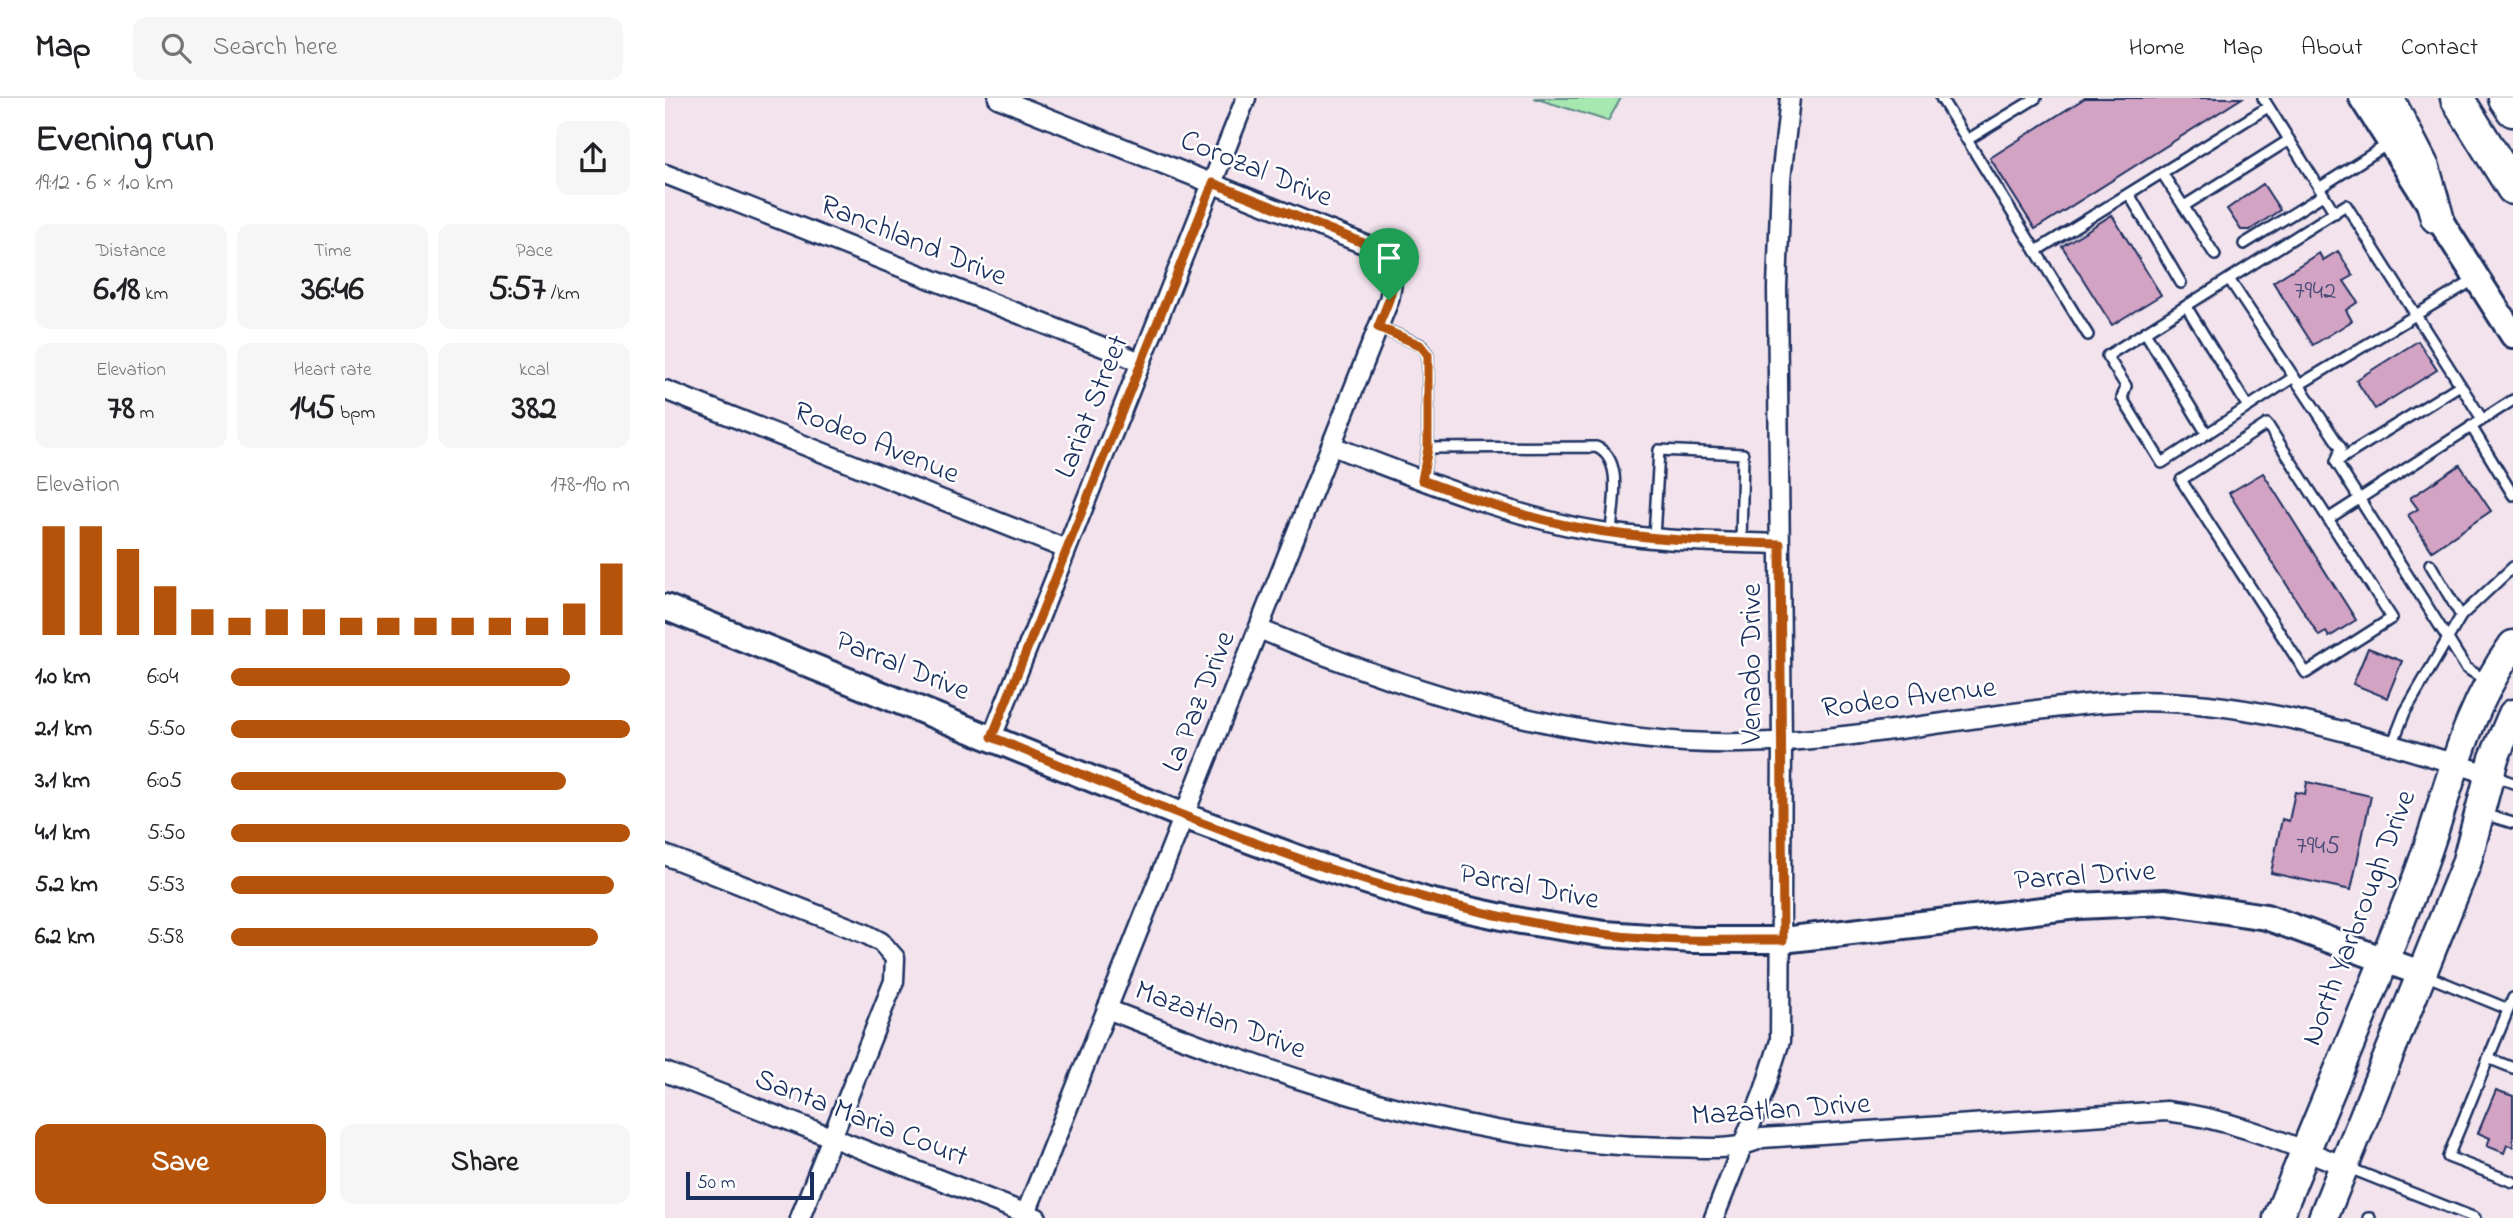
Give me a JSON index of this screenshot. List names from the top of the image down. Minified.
{"streets":{"main road":["North Yarbrough Drive"],"street":["Corozal Drive","Ranchland Drive","Lariat Street","Rodeo Avenue","Venado Drive","Parral Drive","La Paz Drive","Mazatlan Drive","Santa Maria Court"]},"crossings":[["Corozal Drive","Lariat Street"],["Corozal Drive","La Paz Drive"],["Ranchland Drive","Lariat Street"],["Lariat Street","Rodeo Avenue"],["Lariat Street","Parral Drive"],["Rodeo Avenue","Venado Drive"],["Rodeo Avenue","La Paz Drive"],["Rodeo Avenue","North Yarbrough Drive"],["Venado Drive","Parral Drive"],["Venado Drive","Mazatlan Drive"],["Parral Drive","La Paz Drive"],["Parral Drive","North Yarbrough Drive"],["La Paz Drive","Mazatlan Drive"],["La Paz Drive","Santa Maria Court"],["North Yarbrough Drive","Mazatlan Drive"]],"house_numbers":["7942","7945"],"scale_bar":"50 m","page":{"header":"Map","search":"Search here","nav":["Home","Map","About","Contact"],"heading":["Evening run","19:12 · 6 × 1.0 km"],"stats":[["Distance","6.18 km"],["Time","36:46"],["Pace","5:57 /km"],["Elevation","78 m"],["Heart rate","145 bpm"],["kcal","382"]],"chart":["Elevation","178–190 m"],"list":[{"name":"1.0 km","note":"6:04"},{"name":"2.1 km","note":"5:50"},{"name":"3.1 km","note":"6:05"},{"name":"4.1 km","note":"5:50"},{"name":"5.2 km","note":"5:53"},{"name":"6.2 km","note":"5:58"}],"buttons":["Save","Share"],"scale":"50 m"}}
